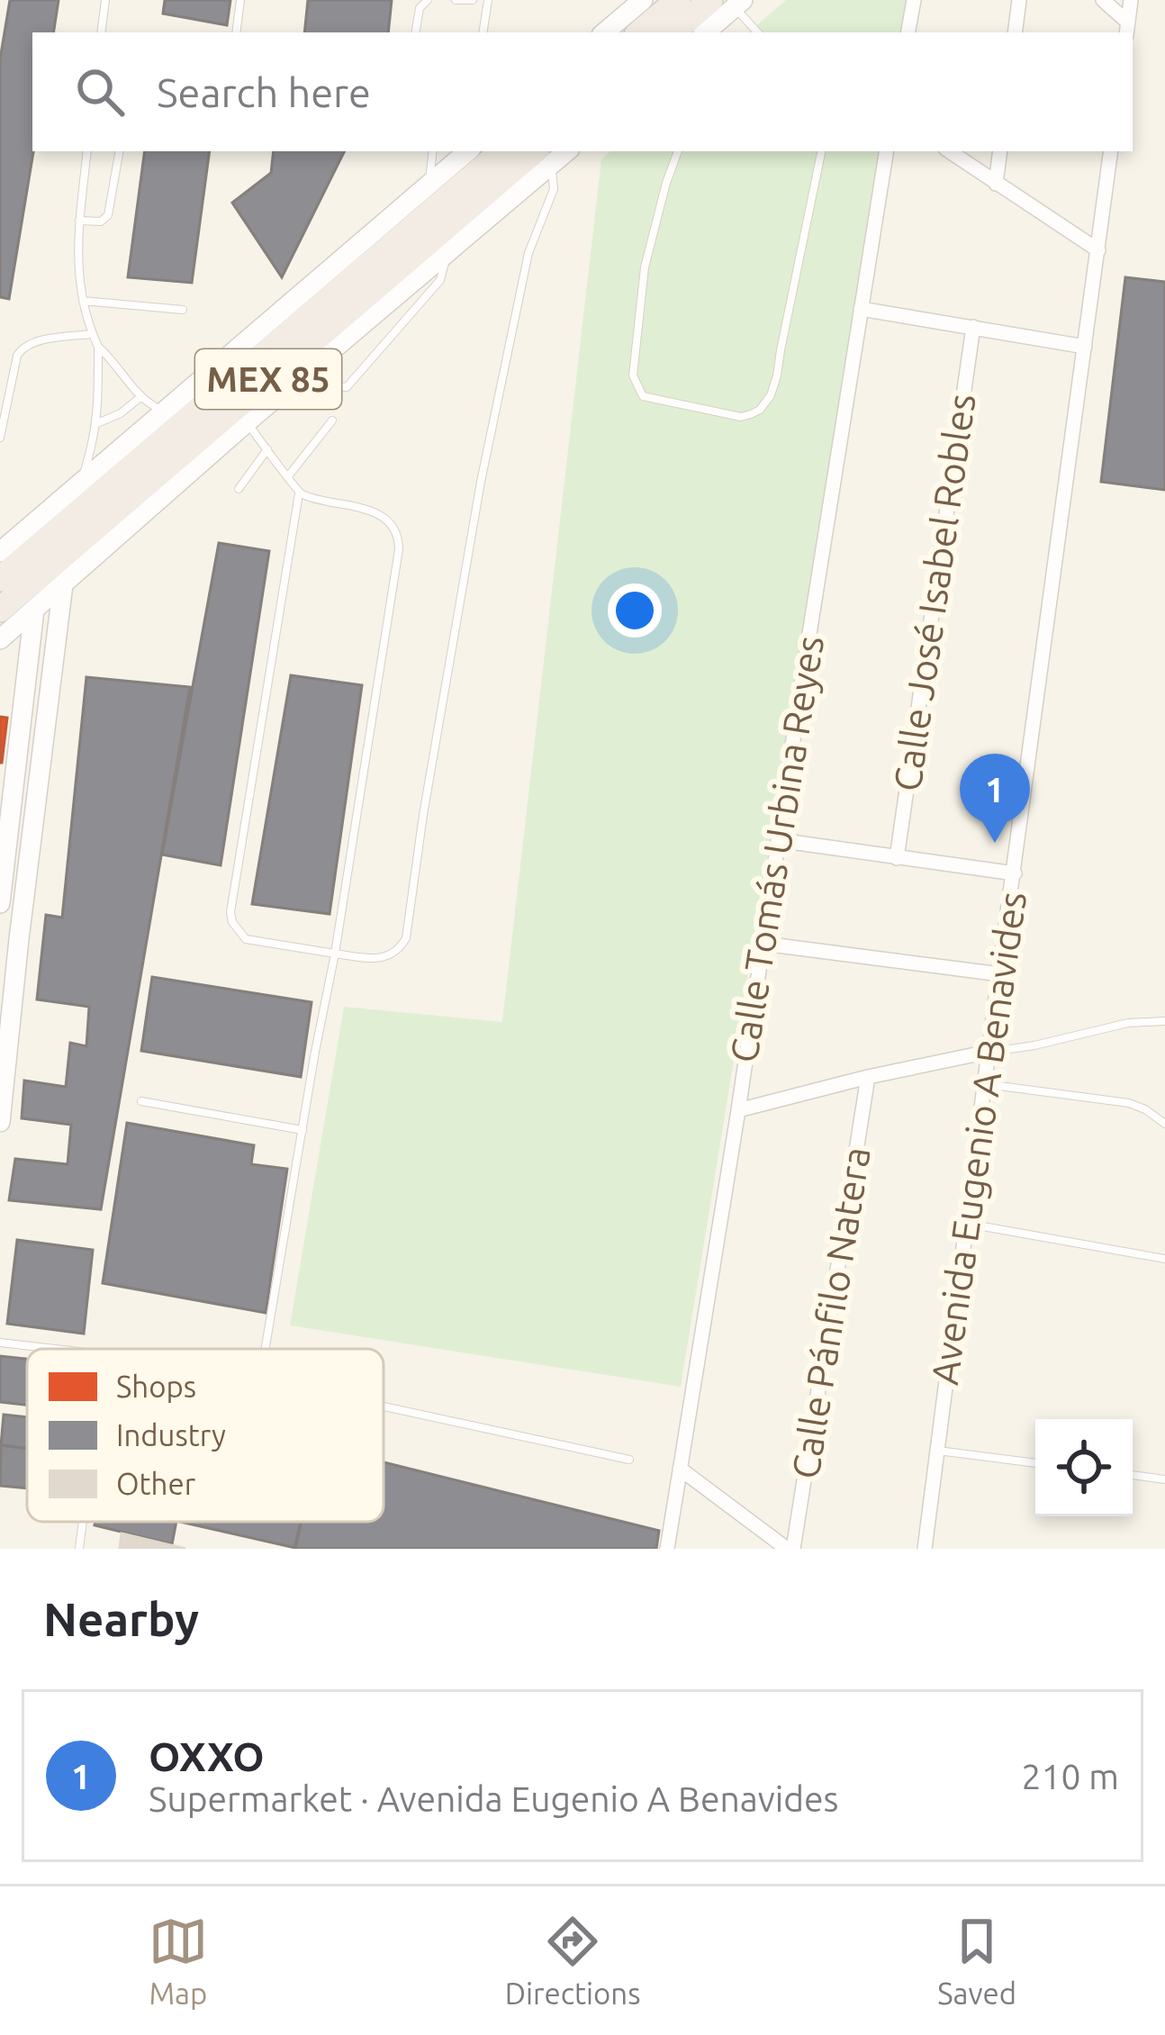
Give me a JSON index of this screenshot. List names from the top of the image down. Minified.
{"streets":{"highway":["MEX 85"],"street":["Calle José Isabel Robles","Calle Tomás Urbina Reyes","Avenida Eugenio A Benavides","Calle Pánfilo Natera"]},"legend":["Shops","Industry","Other"],"page":{"search":"Search here","pins":"1","heading":"Nearby","list":[{"mark":"1","name":"OXXO","note":"Supermarket · Avenida Eugenio A Benavides","value":"210 m"}],"nav":["Map","Directions","Saved"]}}
